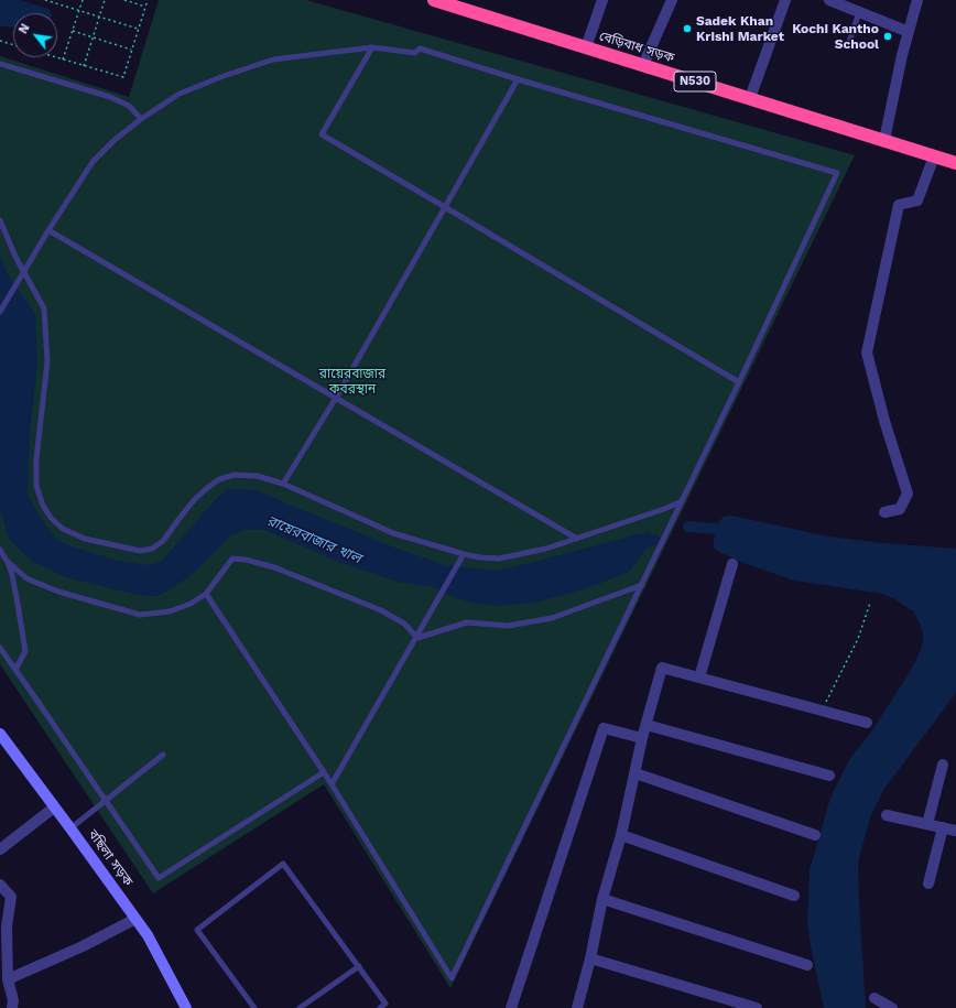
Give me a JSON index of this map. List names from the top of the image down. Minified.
{"streets":{"highway":["বেড়িবাধ সড়ক","N530"],"main road":["বছিলা সড়ক"]},"water":["রায়েরবাজার খাল"],"parks":["রায়েরবাজার কবরস্থান"],"places":["Sadek Khan Krishi Market","Kochi Kantho School"],"north":"top left"}
